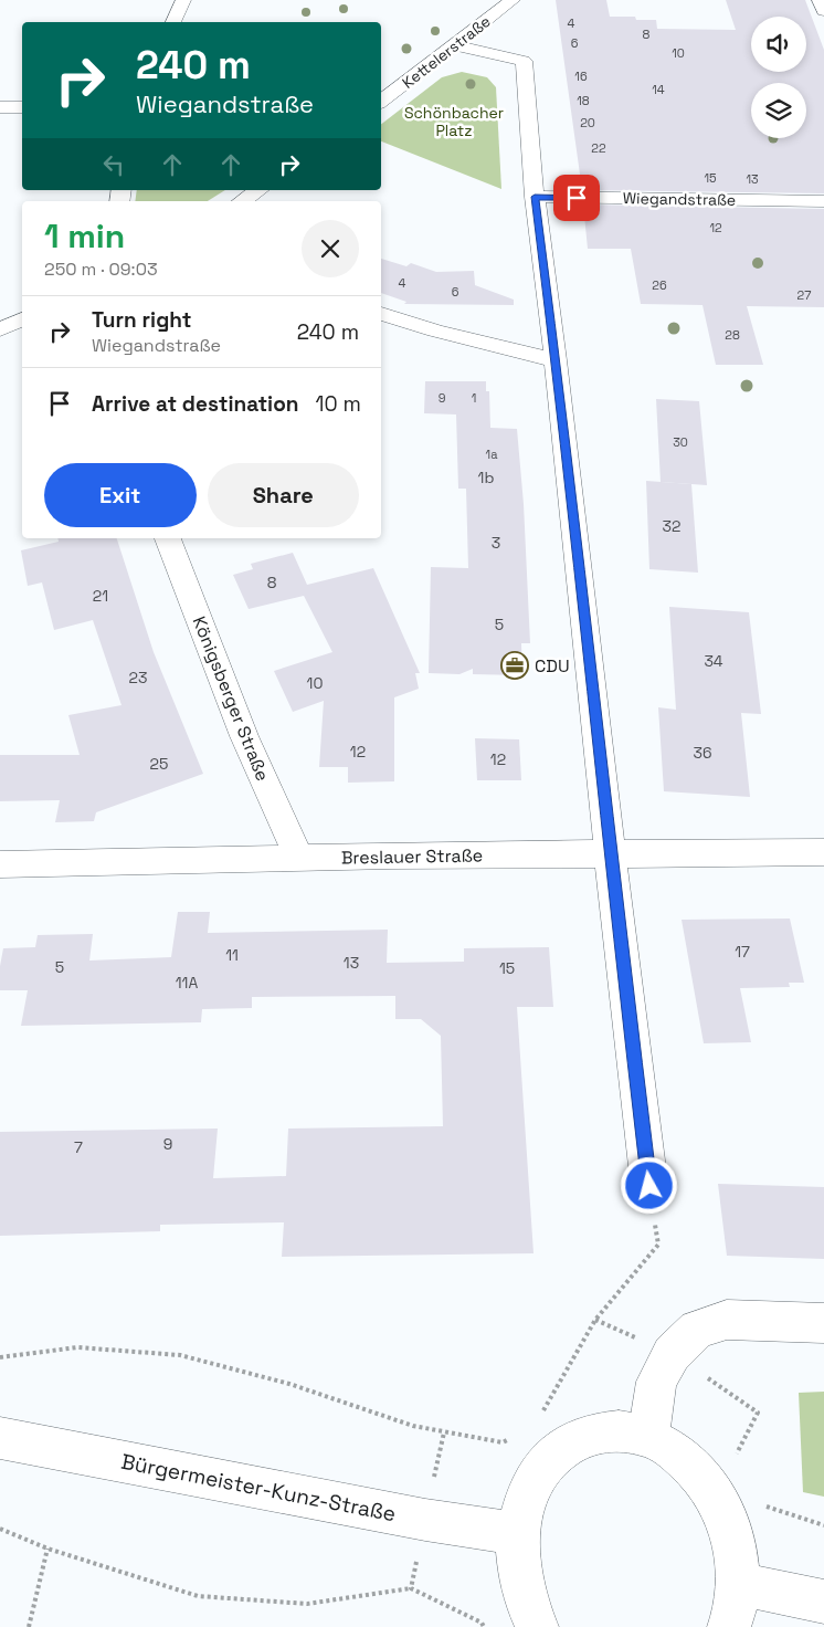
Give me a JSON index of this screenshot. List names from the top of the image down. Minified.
{"streets":{"street":["Kettelerstraße","Wiegandstraße","Königsberger Straße","Breslauer Straße","Bürgermeister-Kunz-Straße"]},"crossings":[["Königsberger Straße","Breslauer Straße"]],"parks":["Schönbacher Platz"],"places":{"office":["CDU"]},"house_numbers":["4","8","6","10","16","14","18","20","22","15","13","12","4","26","6","27","28","9","1","30","1a","1b","32","3","8","21","5","34","23","10","12","36","12","25","17","11","13","5","15","11A","9","7"],"page":{"turn":["240 m","Wiegandstraße"],"heading":["1 min","250 m · 09:03"],"list":[{"name":"Turn right","note":"Wiegandstraße","value":"240 m"},{"name":"Arrive at destination","value":"10 m"}],"buttons":["Exit","Share"]}}
